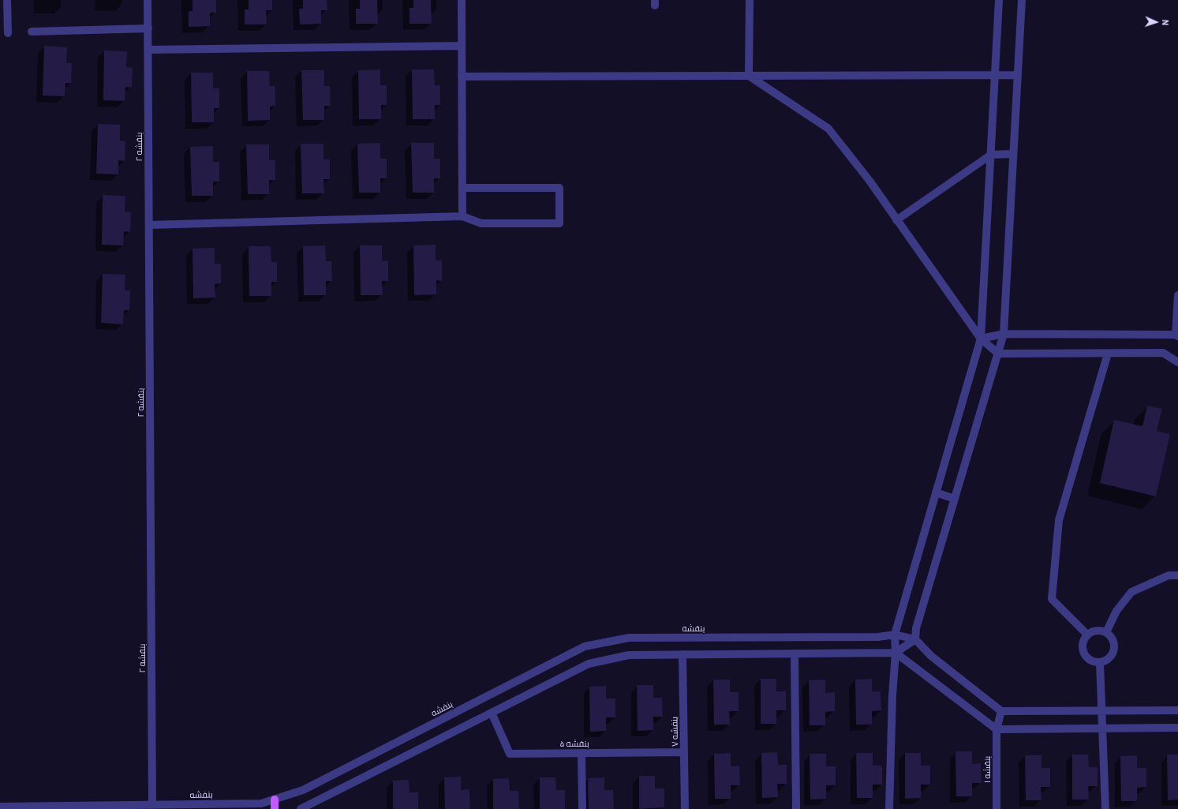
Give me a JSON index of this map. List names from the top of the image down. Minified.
{"streets":{"street":["بنفشه ۲","بنفشه","بنفشه ۷","بنفشه ۵","بنفشه ۱"]},"crossings":[["بنفشه ۲","بنفشه"],["بنفشه ۷","بنفشه ۵"]],"north":"right"}
